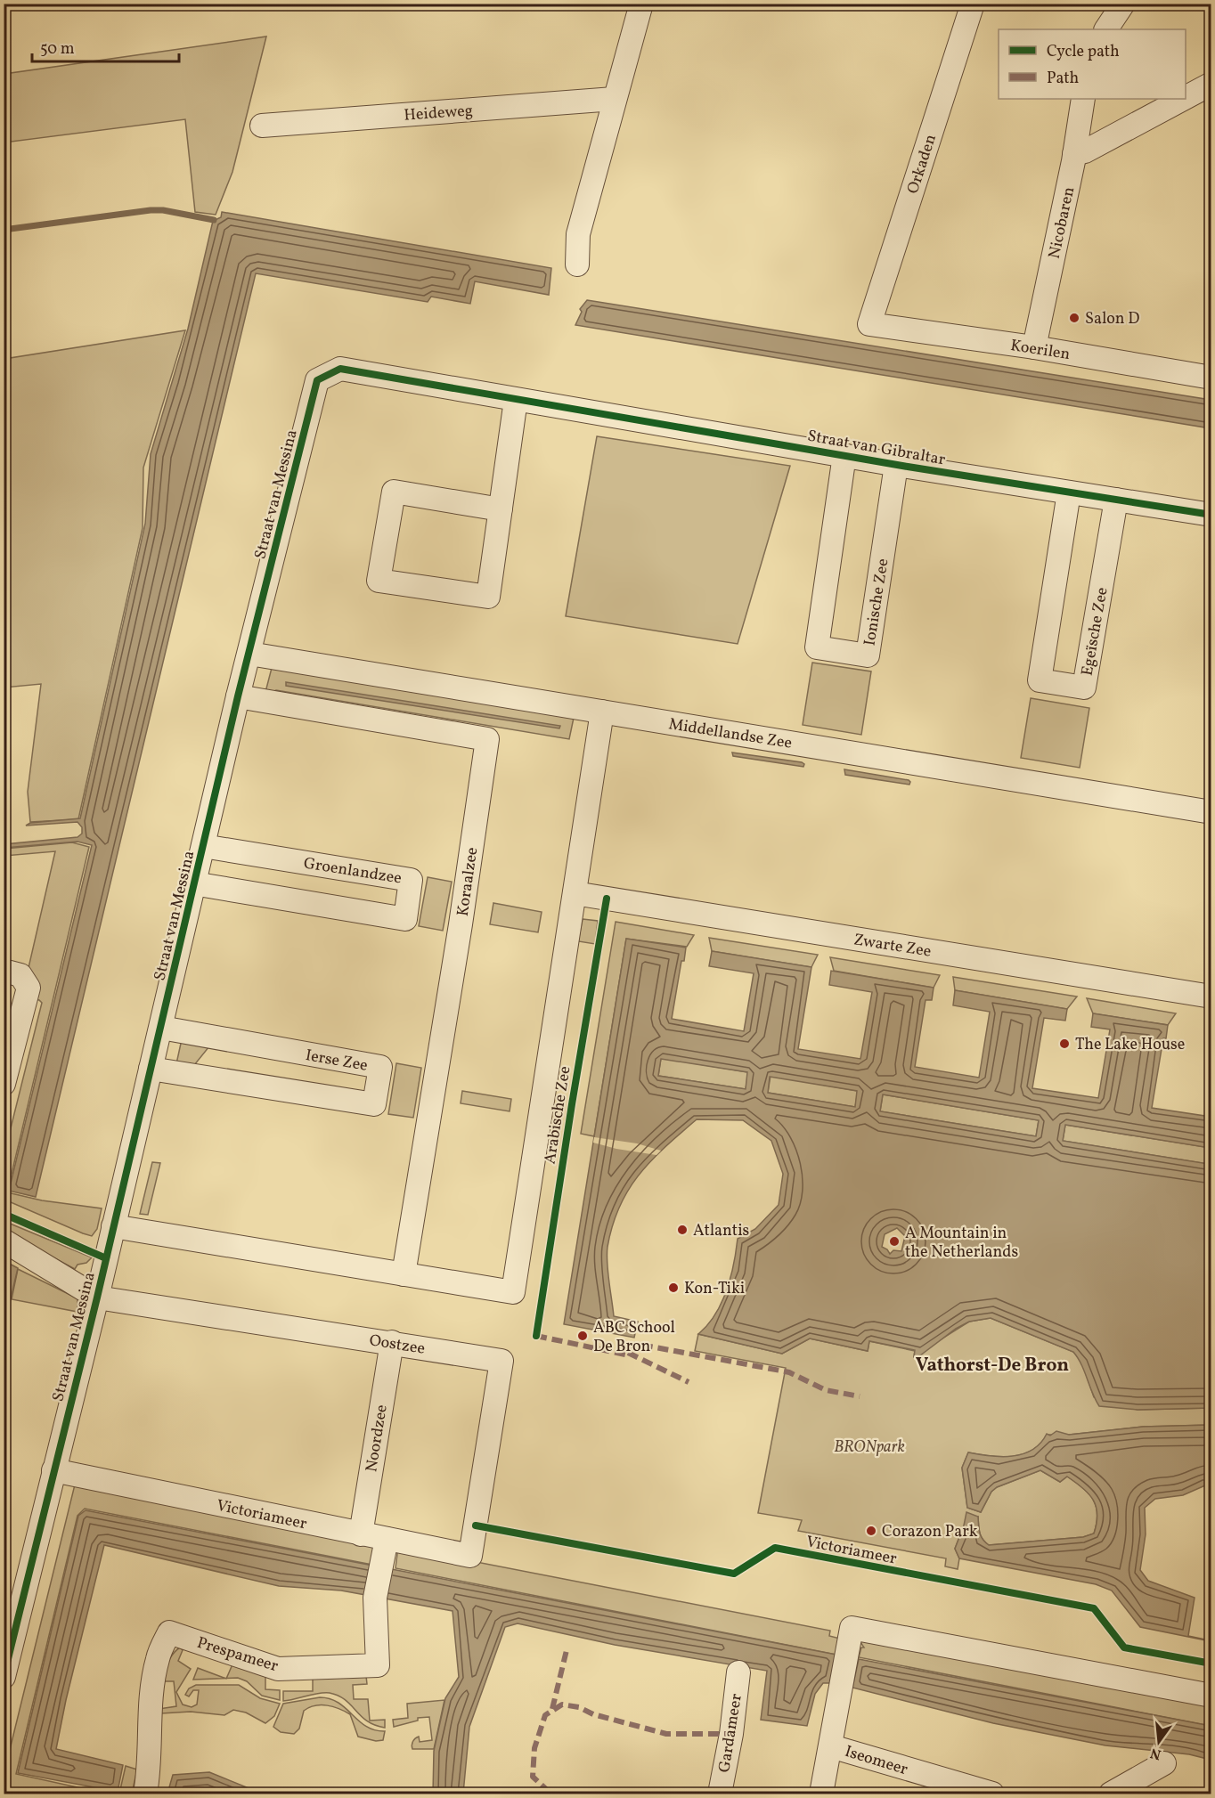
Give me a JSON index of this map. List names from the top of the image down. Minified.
{"streets":{"street":["Heideweg","Orkaden","Nicobaren","Koerilen","Straat van Gibraltar","Straat van Messina","Ionische Zee","Egeïsche Zee","Middellandse Zee","Groenlandzee","Koraalzee","Zwarte Zee","Ierse Zee","Arabische Zee","Oostzee","Noordzee","Victoriameer","Prespameer","Gardameer","Iseomeer"]},"crossings":[["Orkaden","Koerilen"],["Nicobaren","Koerilen"],["Straat van Gibraltar","Straat van Messina"],["Straat van Gibraltar","Ionische Zee"],["Straat van Gibraltar","Egeïsche Zee"],["Straat van Messina","Middellandse Zee"],["Straat van Messina","Groenlandzee"],["Straat van Messina","Koraalzee"],["Straat van Messina","Ierse Zee"],["Straat van Messina","Arabische Zee"],["Straat van Messina","Oostzee"],["Straat van Messina","Victoriameer"],["Middellandse Zee","Arabische Zee"],["Koraalzee","Arabische Zee"],["Zwarte Zee","Arabische Zee"],["Oostzee","Noordzee"],["Oostzee","Victoriameer"],["Noordzee","Victoriameer"],["Victoriameer","Prespameer"]],"districts":["Vathorst-De Bron"],"parks":["BRONpark"],"places":["Salon D","The Lake House","Atlantis","A Mountain in the Netherlands","Kon-Tiki","ABC School De Bron","Corazon Park"],"legend":["Cycle path","Path"],"scale_bar":"50 m","north":"bottom"}
